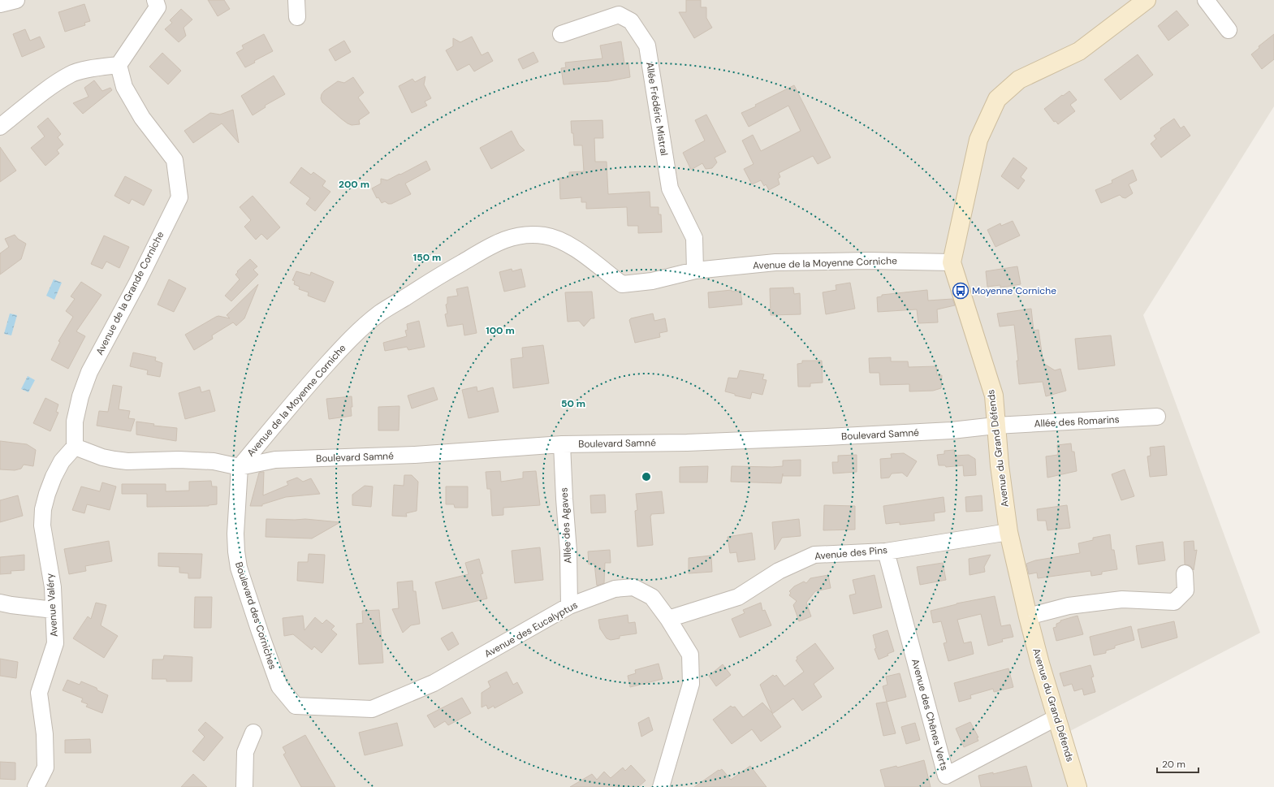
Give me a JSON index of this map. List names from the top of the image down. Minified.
{"streets":{"street":["Allée Frédéric Mistral","Avenue de la Moyenne Corniche","Avenue de la Grande Corniche","Allée des Romarins","Boulevard Samné","Avenue du Grand Défends","Allée des Agaves","Avenue des Pins","Avenue Valéry","Boulevard des Corniches","Avenue des Eucalyptus","Avenue des Chênes Verts"]},"crossings":[["Allée Frédéric Mistral","Avenue de la Moyenne Corniche"],["Avenue de la Moyenne Corniche","Boulevard Samné"],["Avenue de la Moyenne Corniche","Avenue du Grand Défends"],["Avenue de la Moyenne Corniche","Boulevard des Corniches"],["Avenue de la Grande Corniche","Avenue Valéry"],["Allée des Romarins","Boulevard Samné"],["Allée des Romarins","Avenue du Grand Défends"],["Boulevard Samné","Avenue du Grand Défends"],["Boulevard Samné","Allée des Agaves"],["Boulevard Samné","Boulevard des Corniches"],["Avenue du Grand Défends","Avenue des Pins"],["Avenue du Grand Défends","Avenue des Chênes Verts"],["Allée des Agaves","Avenue des Eucalyptus"],["Avenue des Pins","Avenue des Eucalyptus"],["Avenue des Pins","Avenue des Chênes Verts"],["Boulevard des Corniches","Avenue des Eucalyptus"]],"places":{"bus stop":["Moyenne Corniche"]},"scale_bar":"20 m","rings":["200 m","150 m","100 m","50 m"]}
